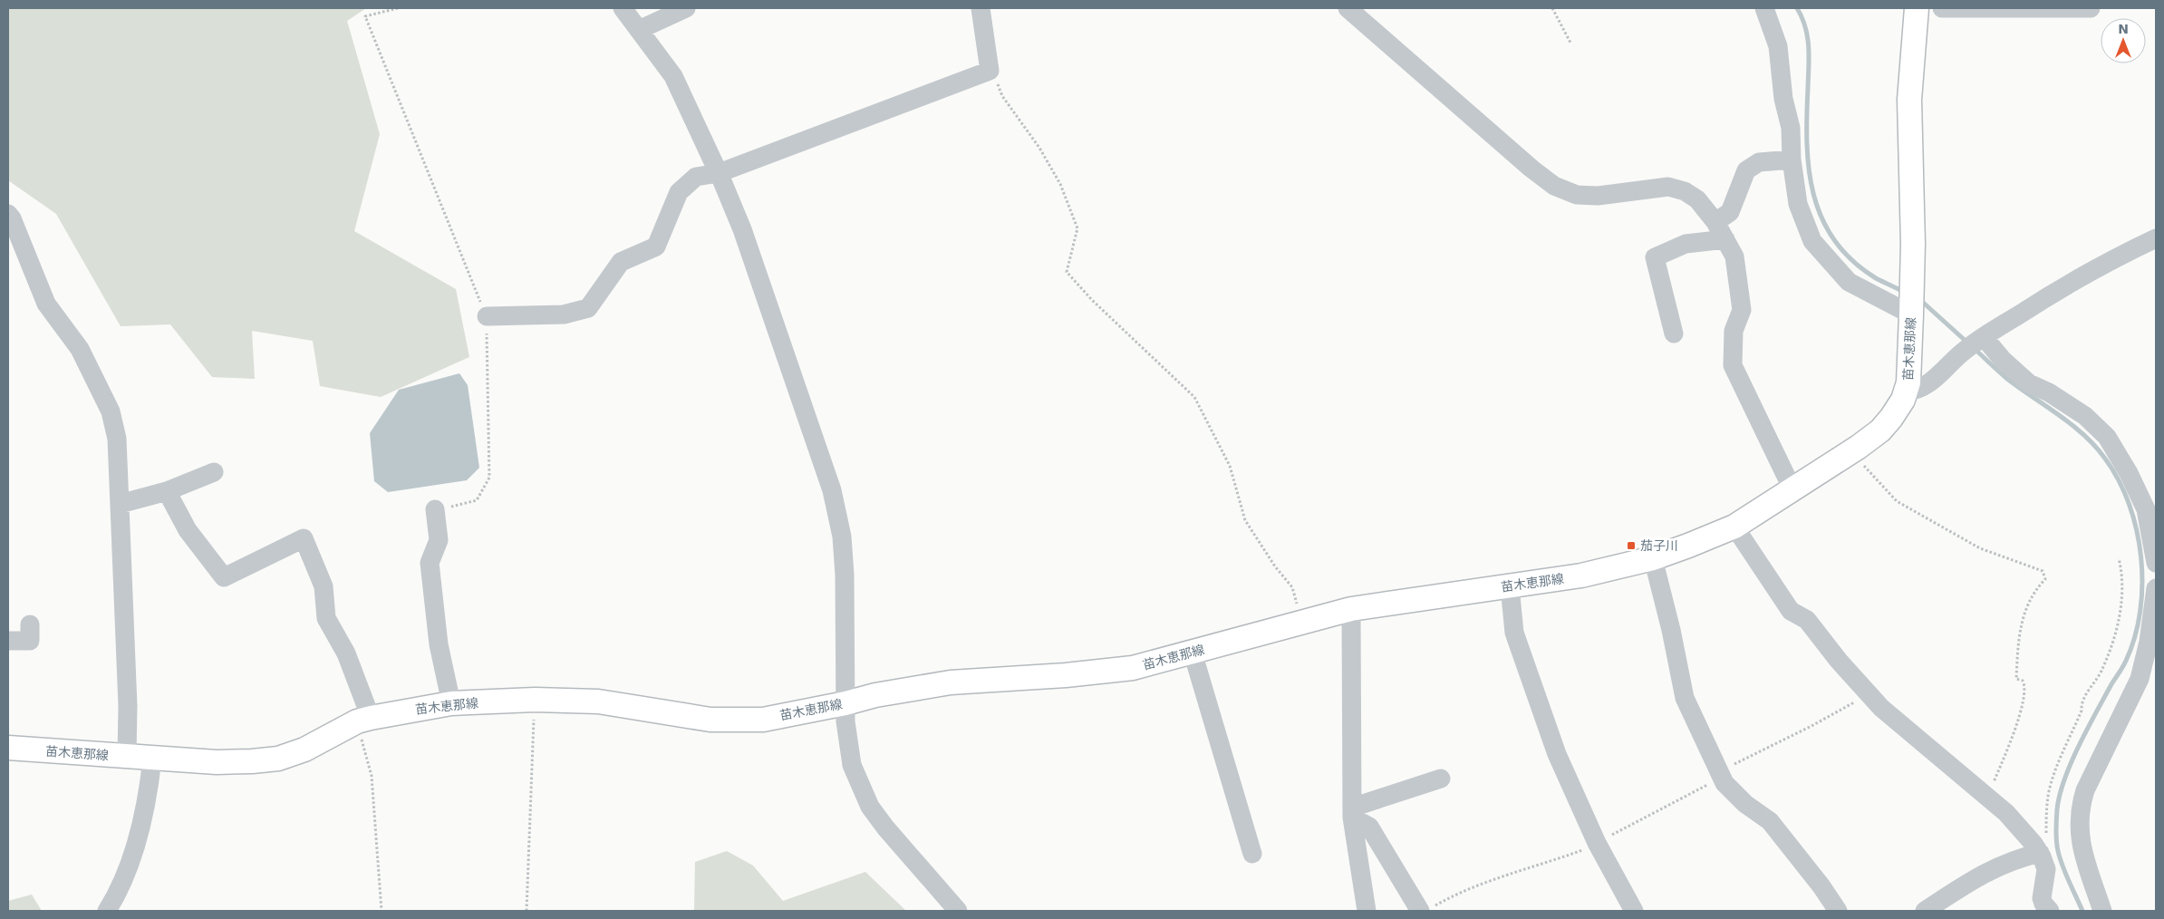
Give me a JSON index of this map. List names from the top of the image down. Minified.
{"streets":{"main road":["苗木恵那線"]},"places":{"transit":["茄子川"]},"north":"top"}
